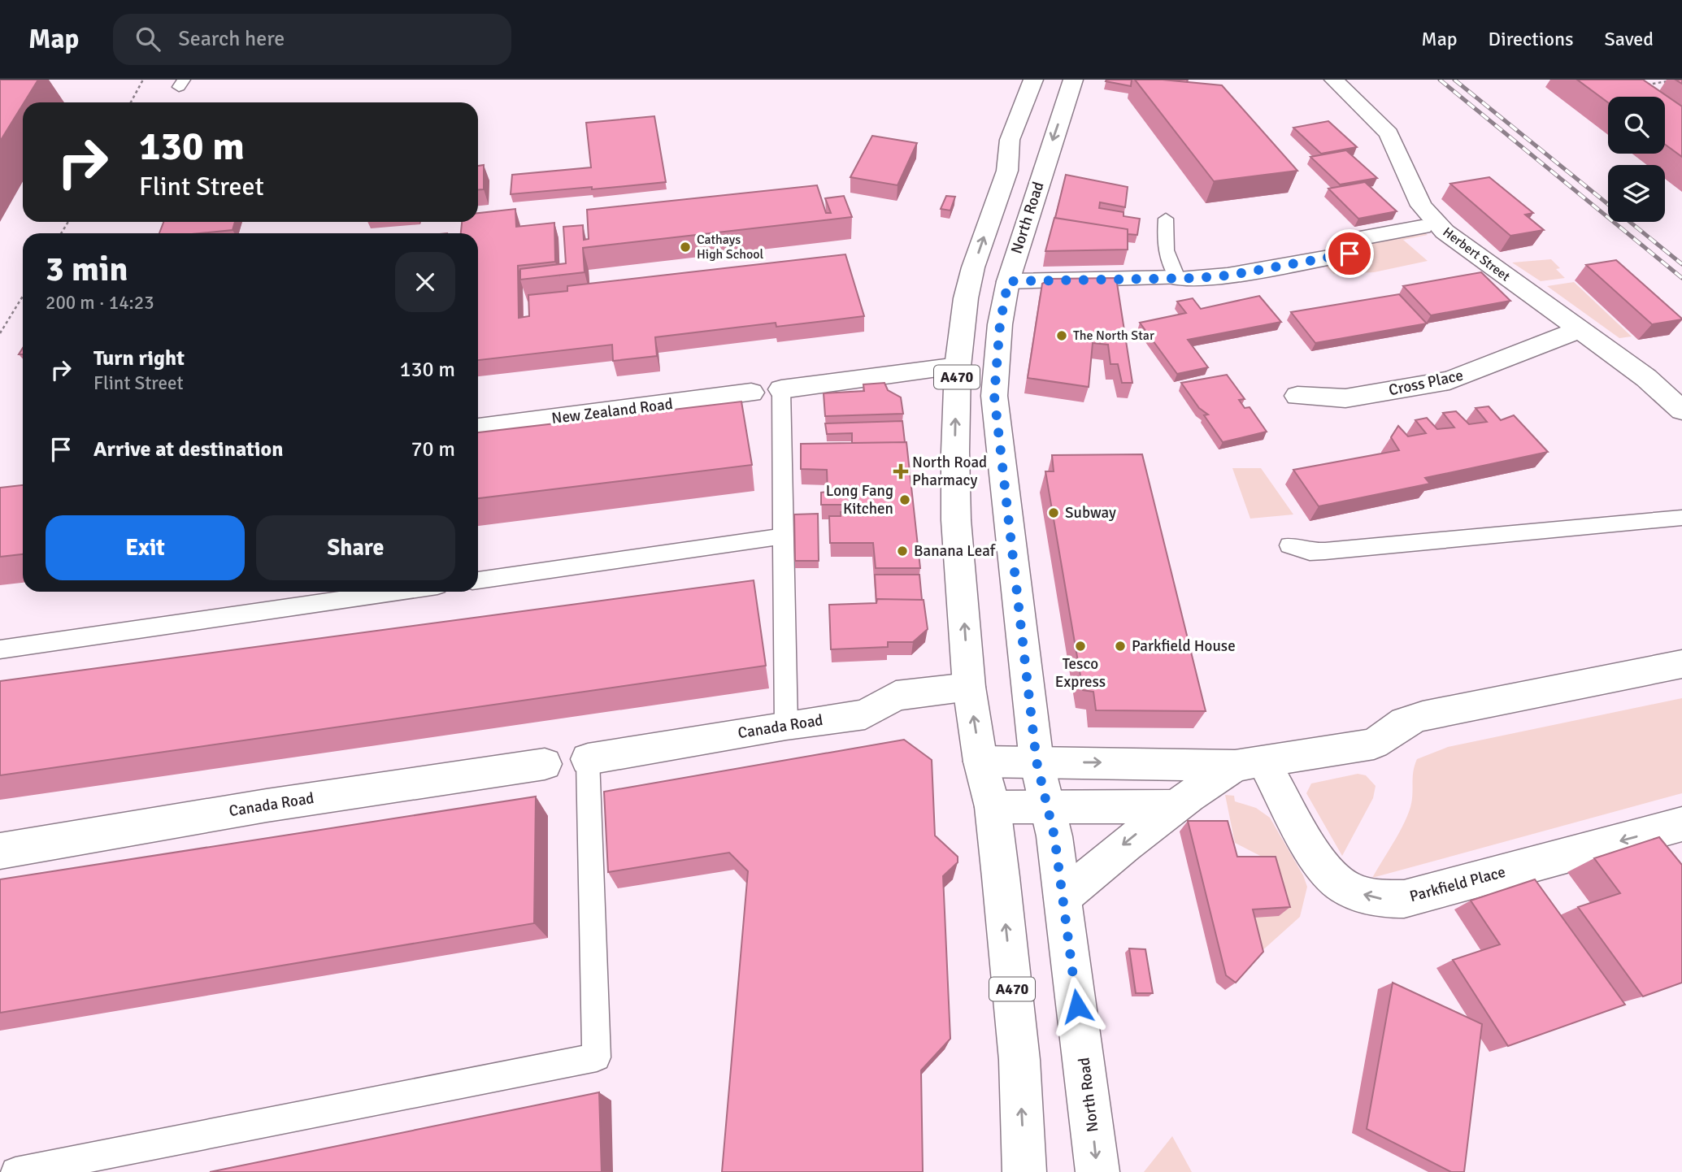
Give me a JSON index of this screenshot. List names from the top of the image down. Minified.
{"streets":{"street":["North Road","Herbert Street","A470","Cross Place","New Zealand Road","Canada Road","Parkfield Place"]},"crossings":[["Herbert Street","Cross Place"],["A470","Canada Road"]],"places":{"other":["Cathays High School","The North Star","Long Fang Kitchen","Subway","Banana Leaf","Tesco Express","Parkfield House"],"health":["North Road Pharmacy"]},"page":{"header":"Map","search":"Search here","nav":["Map","Directions","Saved"],"turn":["130 m","Flint Street"],"heading":["3 min","200 m · 14:23"],"list":[{"name":"Turn right","note":"Flint Street","value":"130 m"},{"name":"Arrive at destination","value":"70 m"}],"buttons":["Exit","Share"]}}
